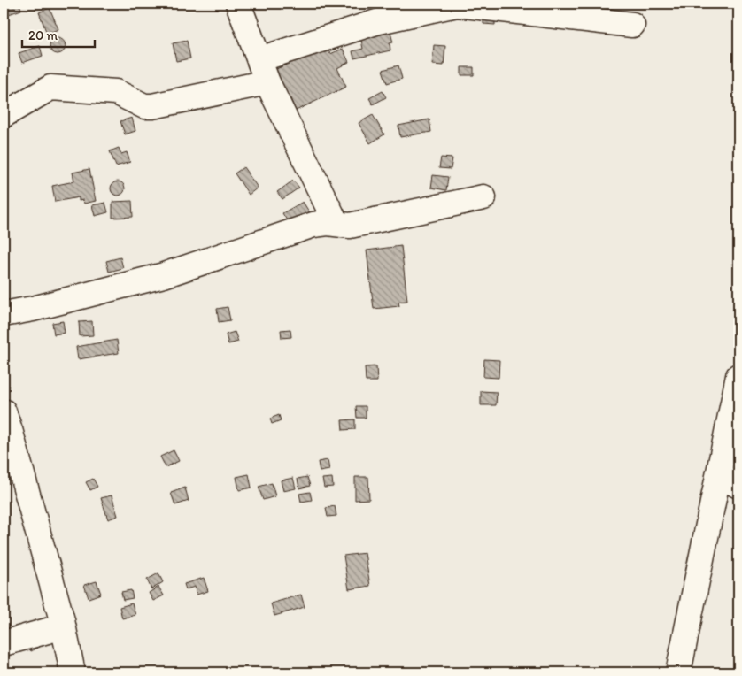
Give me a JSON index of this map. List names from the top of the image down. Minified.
{"scale_bar":"20 m"}
